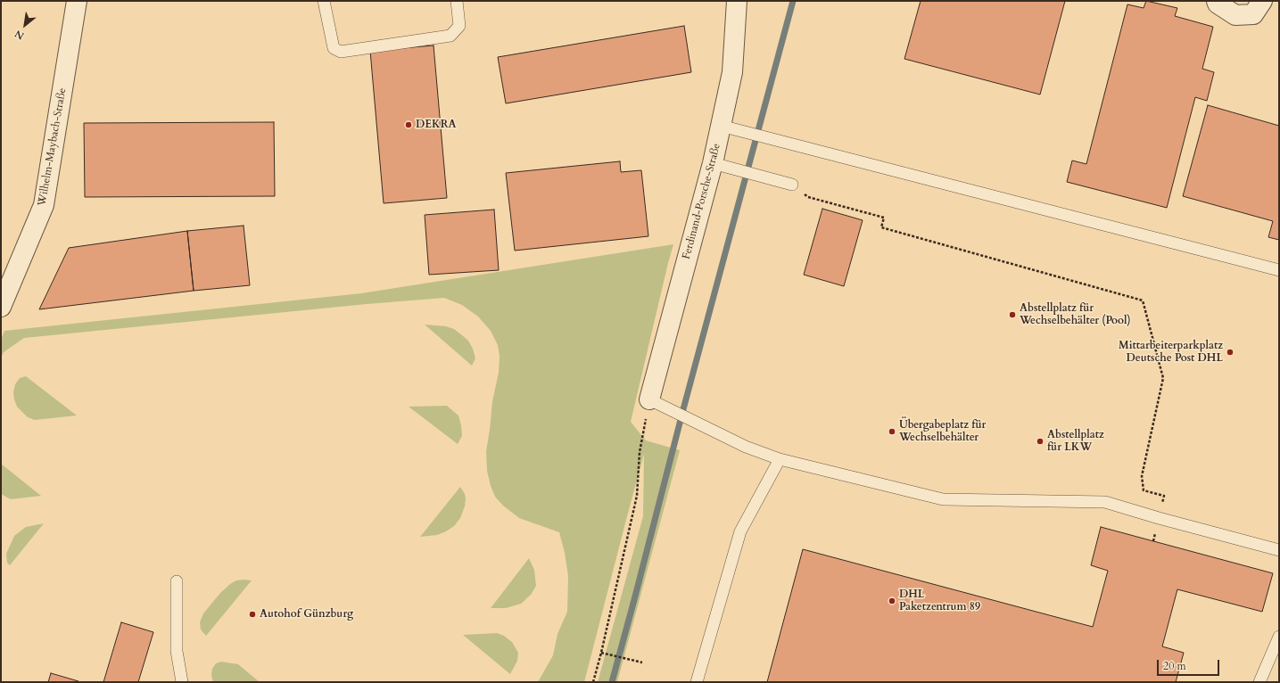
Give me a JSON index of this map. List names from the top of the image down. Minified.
{"streets":{"street":["Wilhelm-Maybach-Straße","Ferdinand-Porsche-Straße"]},"places":["DEKRA","Abstellplatz für Wechselbehälter (Pool)","Mittarbeiterparkplatz Deutsche Post DHL","Übergabeplatz für Wechselbehälter","Abstellplatz für LKW","DHL Paketzentrum 89","Autohof Günzburg"],"scale_bar":"20 m","north":"bottom left"}
